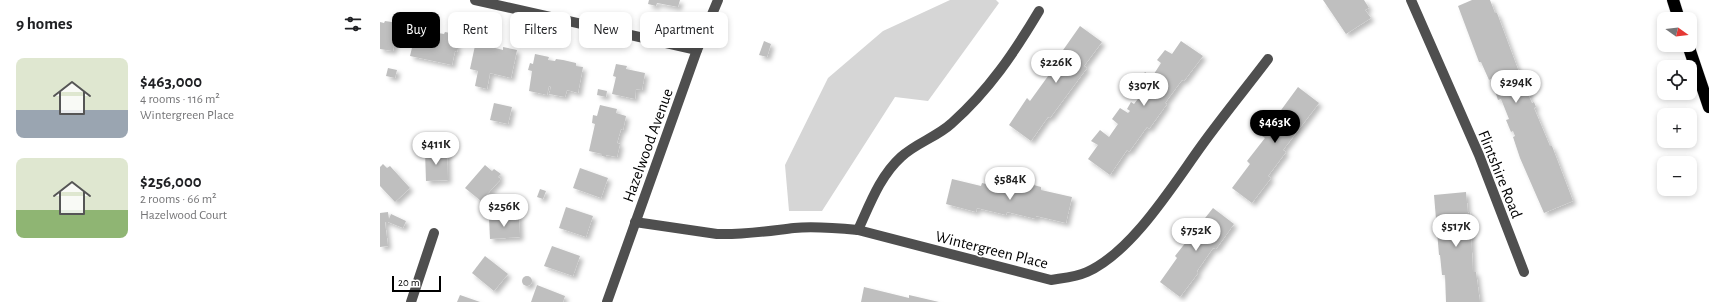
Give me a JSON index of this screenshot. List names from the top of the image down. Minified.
{"streets":{"street":["Hazelwood Avenue","Flintshire Road","Wintergreen Place"]},"crossings":[["Hazelwood Avenue","Wintergreen Place"]],"scale_bar":"20 m","north":"right","page":{"heading":"9 homes","map_buttons":["+","−"],"chip":["Buy","Rent","Filters","New","Apartment"],"list":[{"name":"$463,000","note":"4 rooms · 116 m² · Wintergreen Place"},{"name":"$256,000","note":"2 rooms · 66 m² · Hazelwood Court"}],"price":["$226K","$294K","$307K","$463K","$411K","$584K","$256K","$517K","$752K"],"scale":"20 m"}}
